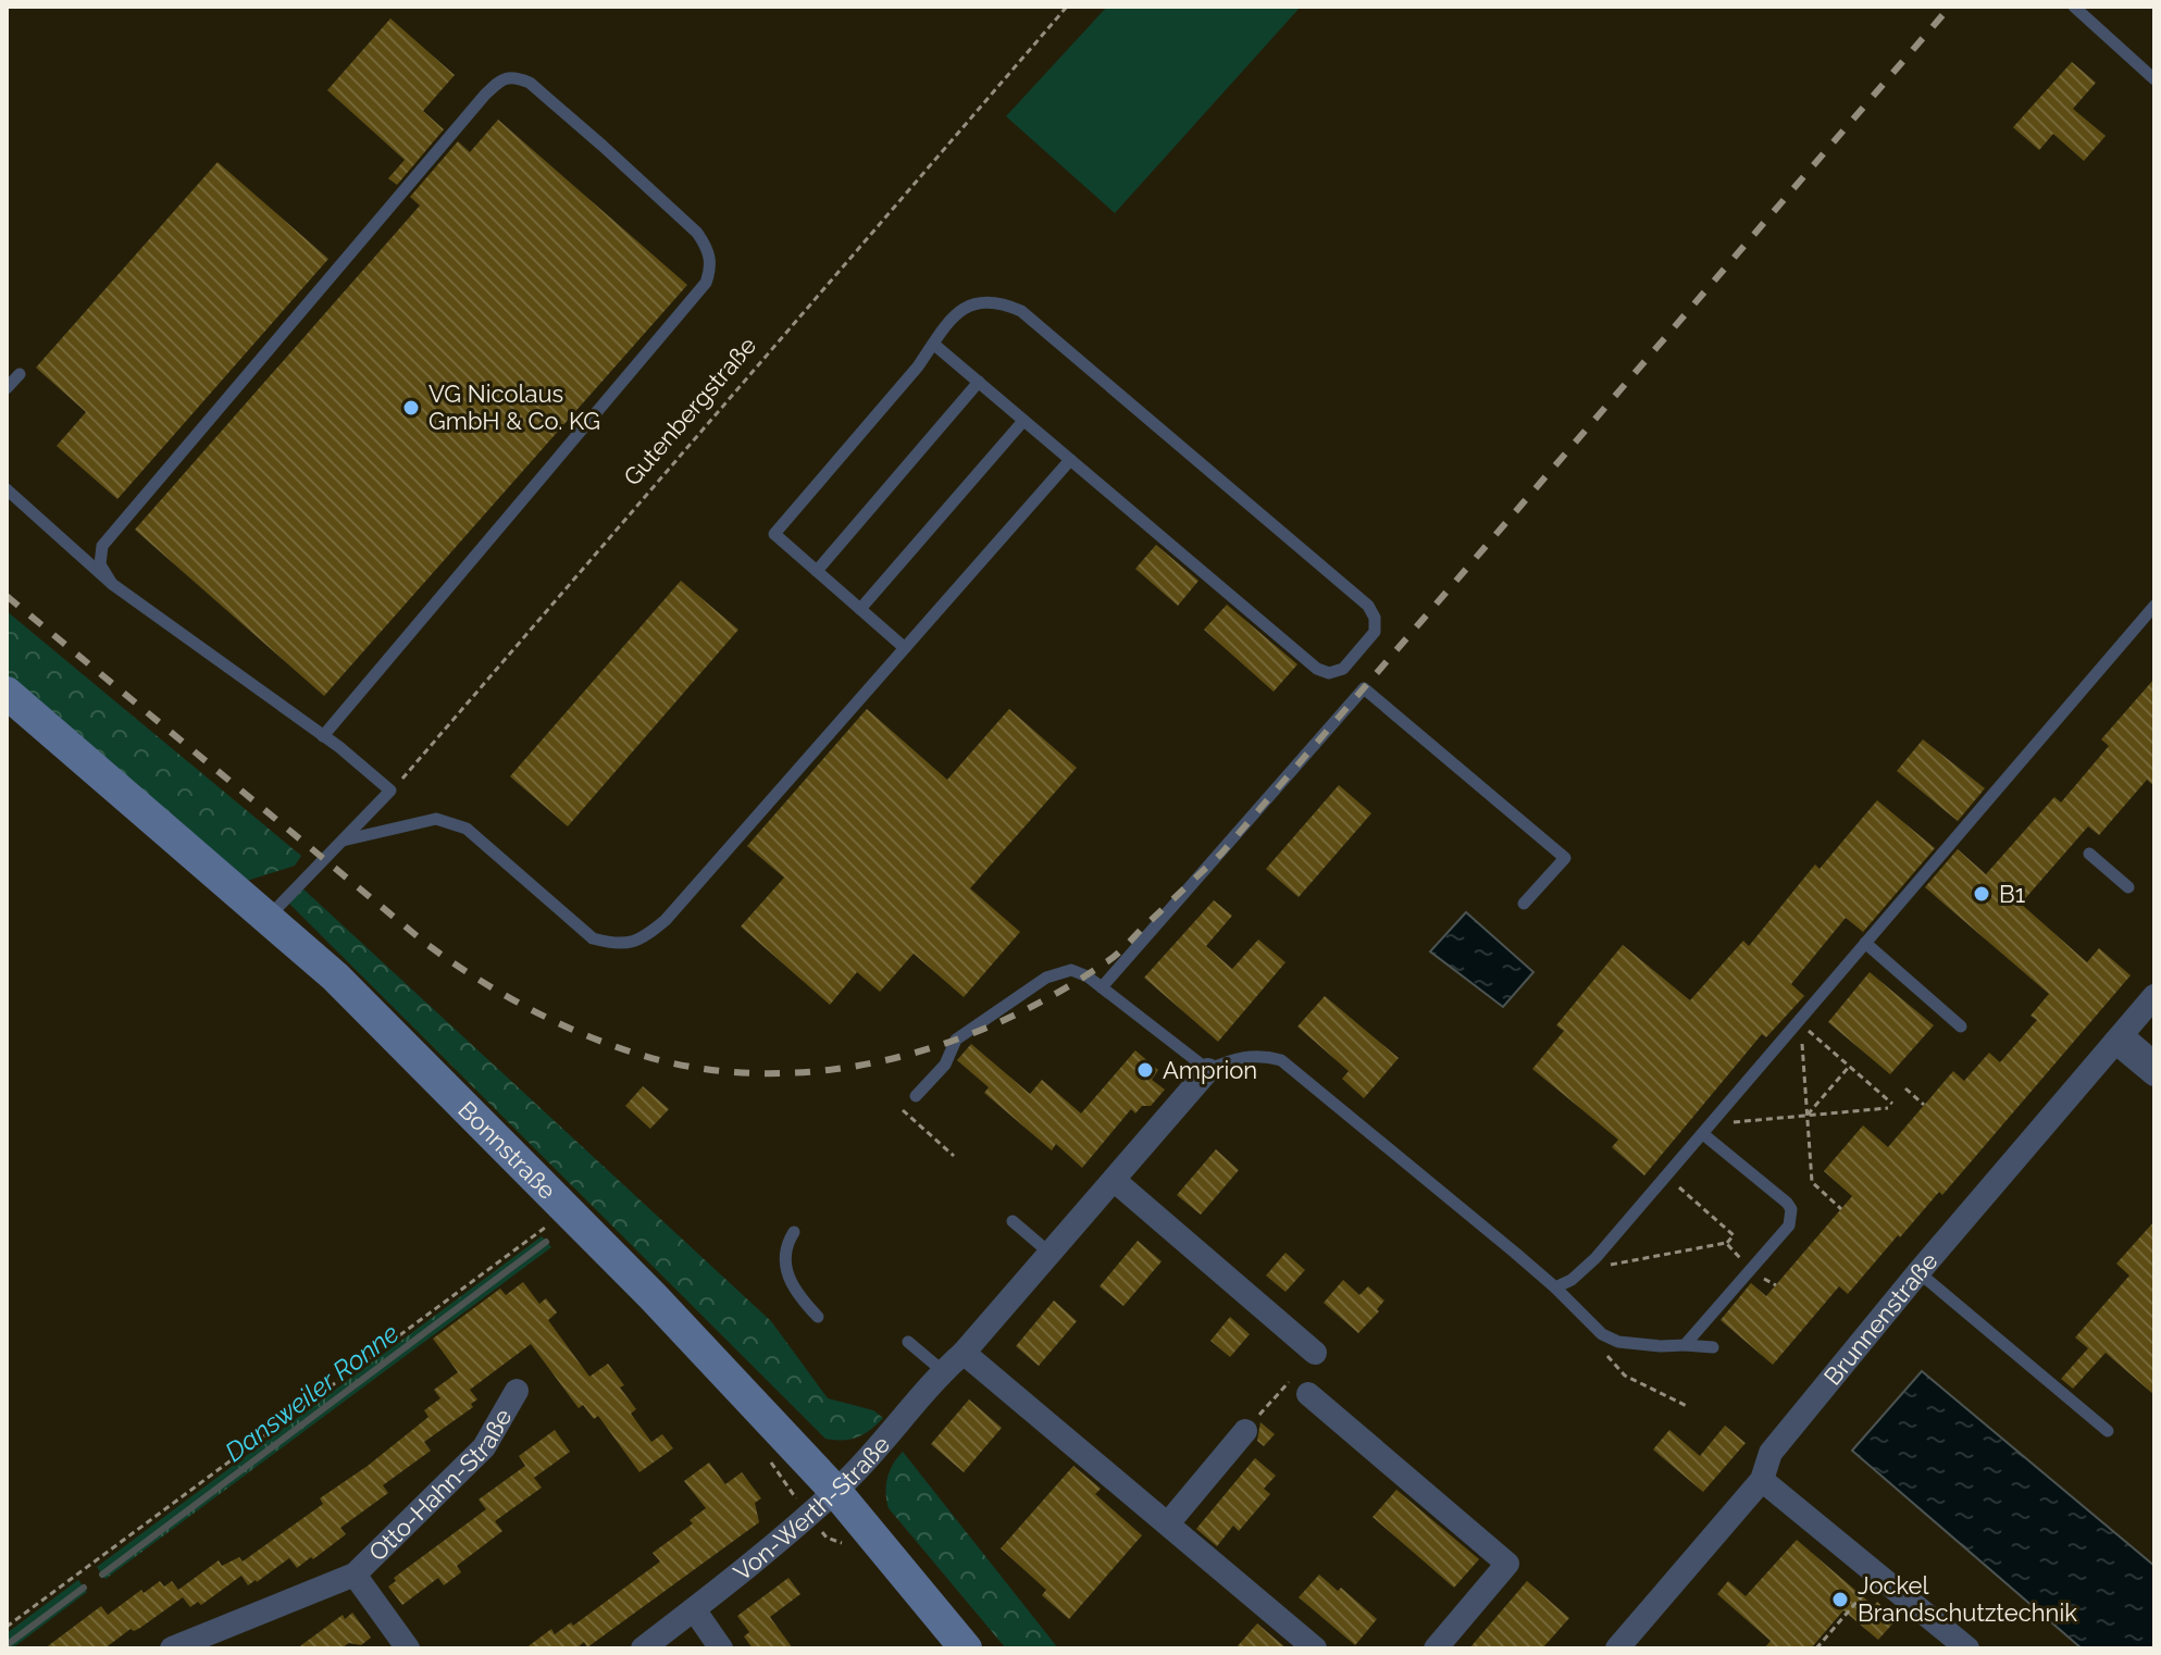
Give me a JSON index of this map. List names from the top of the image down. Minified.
{"streets":{"main road":["Bonnstraße"],"street":["Brunnenstraße","Otto-Hahn-Straße","Von-Werth-Straße"],"path":["Gutenbergstraße"]},"crossings":[["Bonnstraße","Von-Werth-Straße"]],"water":["Dansweiler Ronne"],"places":["VG Nicolaus GmbH & Co. KG","B1","Amprion","Jockel Brandschutztechnik"]}
